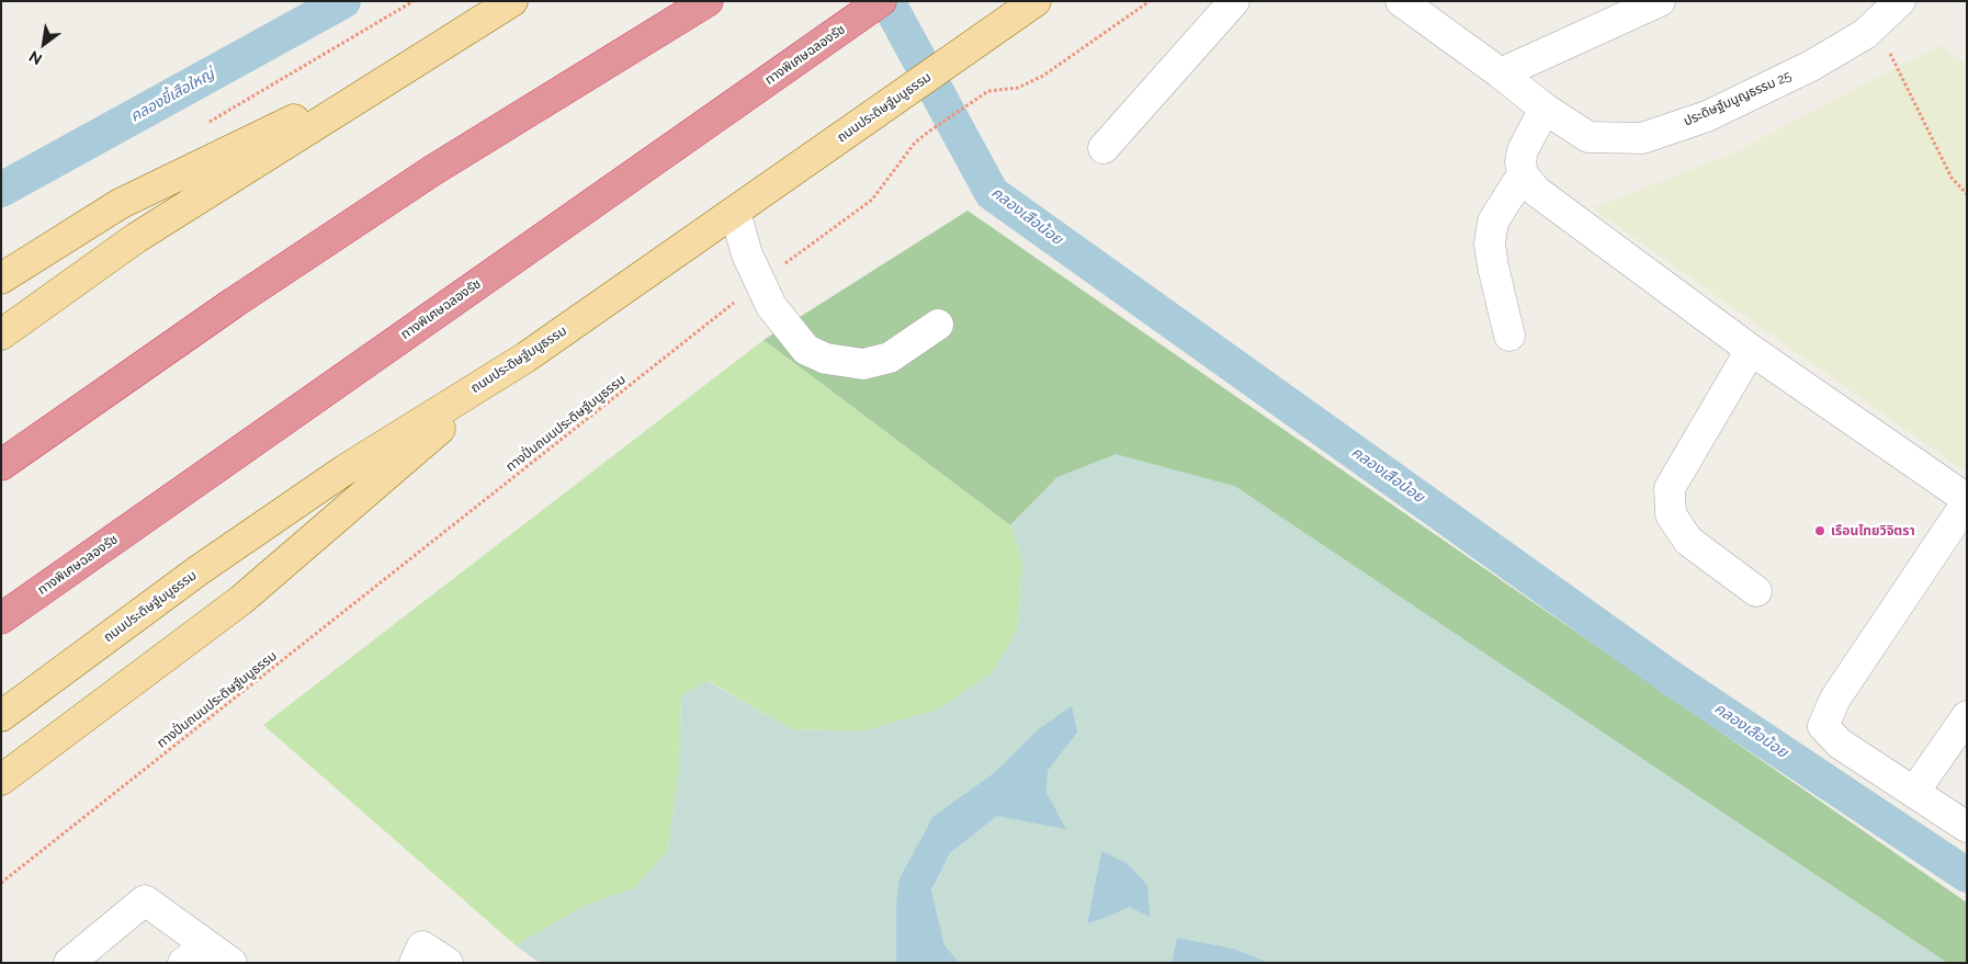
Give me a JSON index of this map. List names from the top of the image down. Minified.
{"streets":{"highway":["ทางพิเศษฉลองรัช"],"main road":["ถนนประดิษฐ์มนูธรรม"],"street":["ประดิษฐ์มนูญธรรม 25"],"path":["ทางปั่นถนนประดิษฐ์มนูธรรม"]},"water":["คลองขี้เสือใหญ่","คลองเสือน้อย"],"places":["เรือนไทยวิจิตรา"],"north":"bottom left"}
